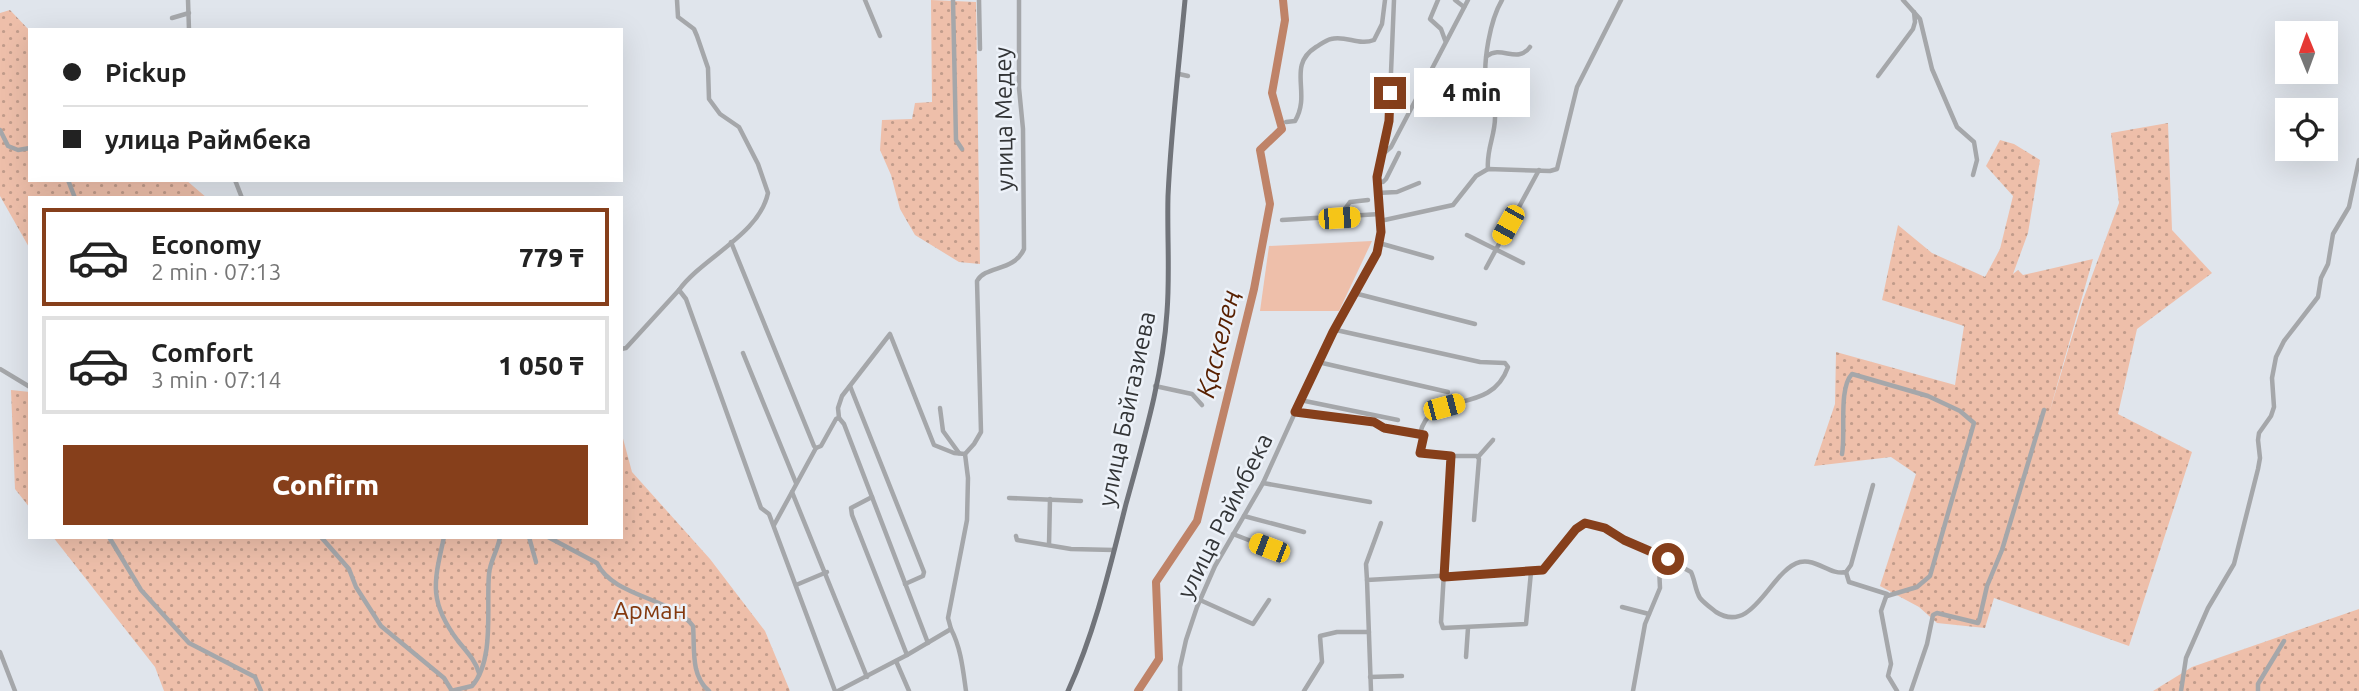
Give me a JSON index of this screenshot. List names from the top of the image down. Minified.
{"streets":{"main road":["улица Байгазиева"],"street":["улица Медеу","улица Раймбека"]},"water":["Қаскелең"],"parks":["Арман"],"north":"top","page":{"banner":["Pickup","улица Раймбека"],"bubble":"4 min","list":[{"name":"Economy","note":"2 min · 07:13","value":"779 ₸"},{"name":"Comfort","note":"3 min · 07:14","value":"1 050 ₸"}],"buttons":"Confirm"}}
